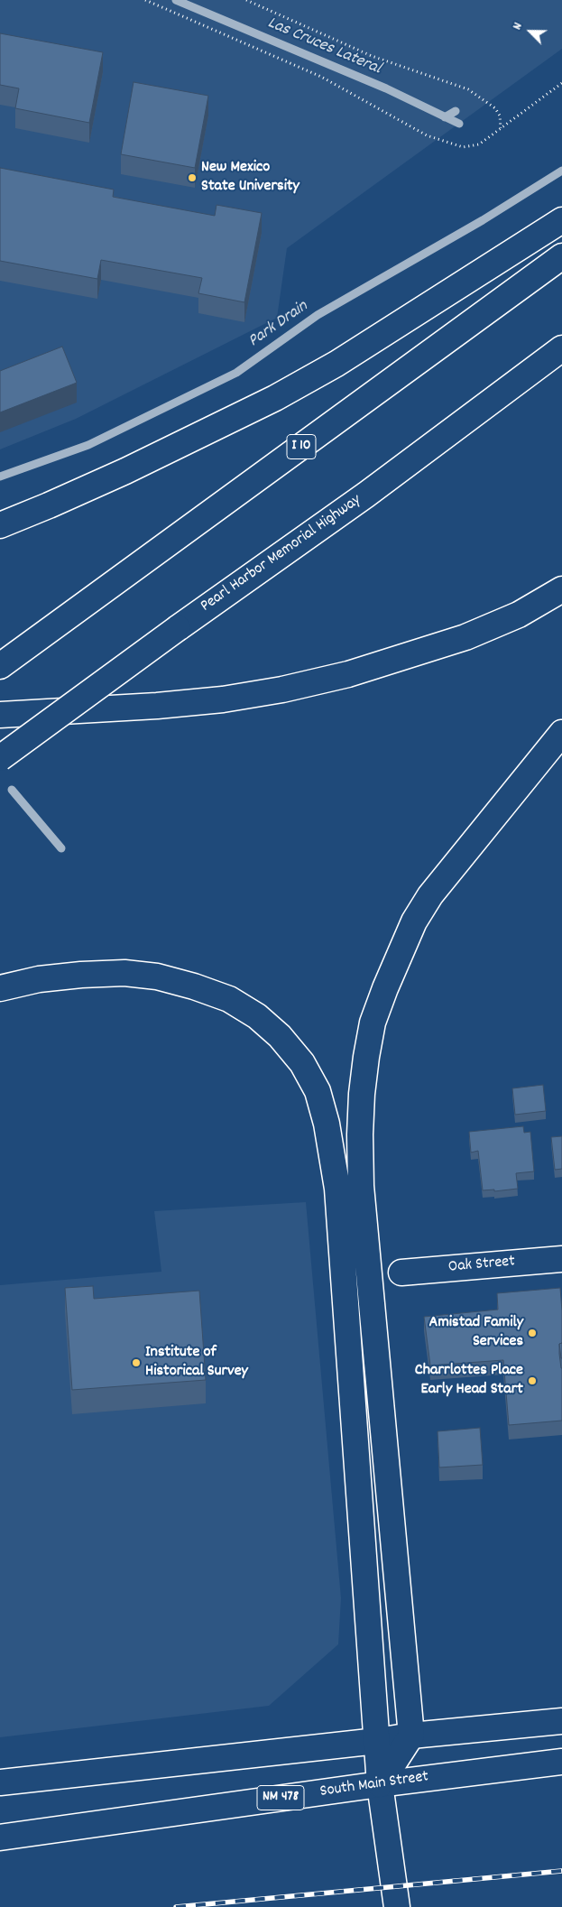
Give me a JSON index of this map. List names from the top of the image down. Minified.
{"streets":{"main road":["I 10","Pearl Harbor Memorial Highway","Oak Street","South Main Street","NM 478"]},"water":["Las Cruces Lateral","Park Drain"],"places":["New Mexico State University","Amistad Family Services","Institute of Historical Survey","Charrlottes Place Early Head Start"],"north":"top left"}
